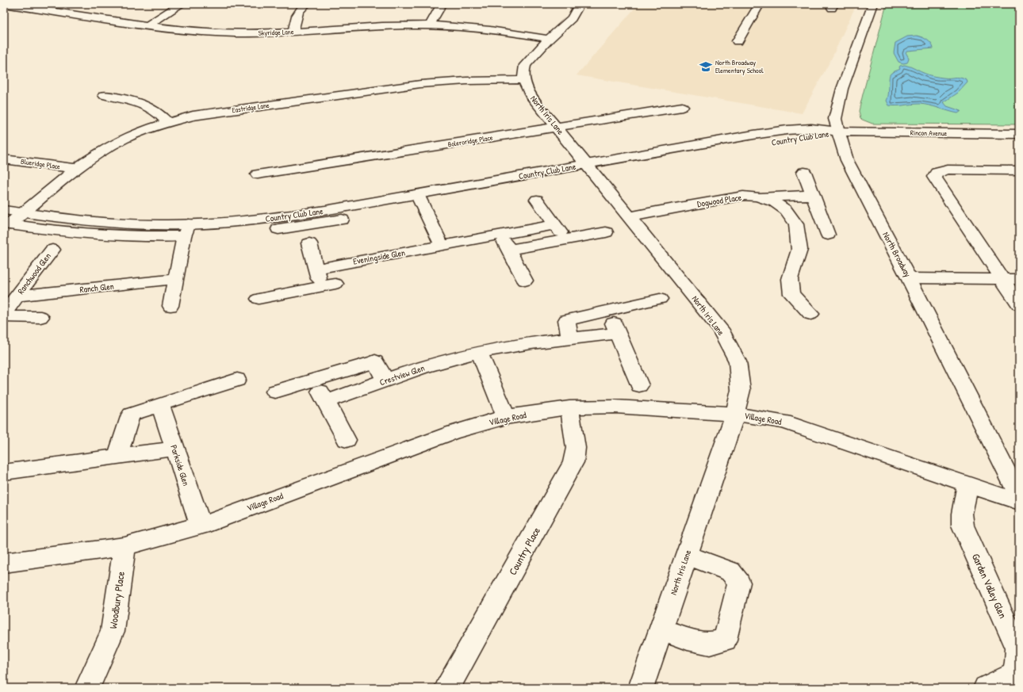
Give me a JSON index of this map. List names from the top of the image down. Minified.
{"streets":{"street":["Skyridge Lane","Eastridge Lane","North Iris Lane","Rincon Avenue","Country Club Lane","Boleroridge Place","Blueridge Place","Dogwood Place","North Broadway","Eveningside Glen","Ranchwood Glen","Ranch Glen","Crestview Glen","Village Road","Parkside Glen","Country Place","Garden Valley Glen","Woodbury Place"]},"crossings":[["Eastridge Lane","North Iris Lane"],["Eastridge Lane","Country Club Lane"],["Eastridge Lane","Blueridge Place"],["North Iris Lane","Country Club Lane"],["North Iris Lane","Boleroridge Place"],["North Iris Lane","Dogwood Place"],["North Iris Lane","Village Road"],["Rincon Avenue","Country Club Lane"],["Rincon Avenue","North Broadway"],["Country Club Lane","North Broadway"],["Ranchwood Glen","Ranch Glen"],["Village Road","Parkside Glen"],["Village Road","Country Place"],["Village Road","Garden Valley Glen"],["Village Road","Woodbury Place"]],"places":{"school or university":["North Broadway Elementary School"]}}
